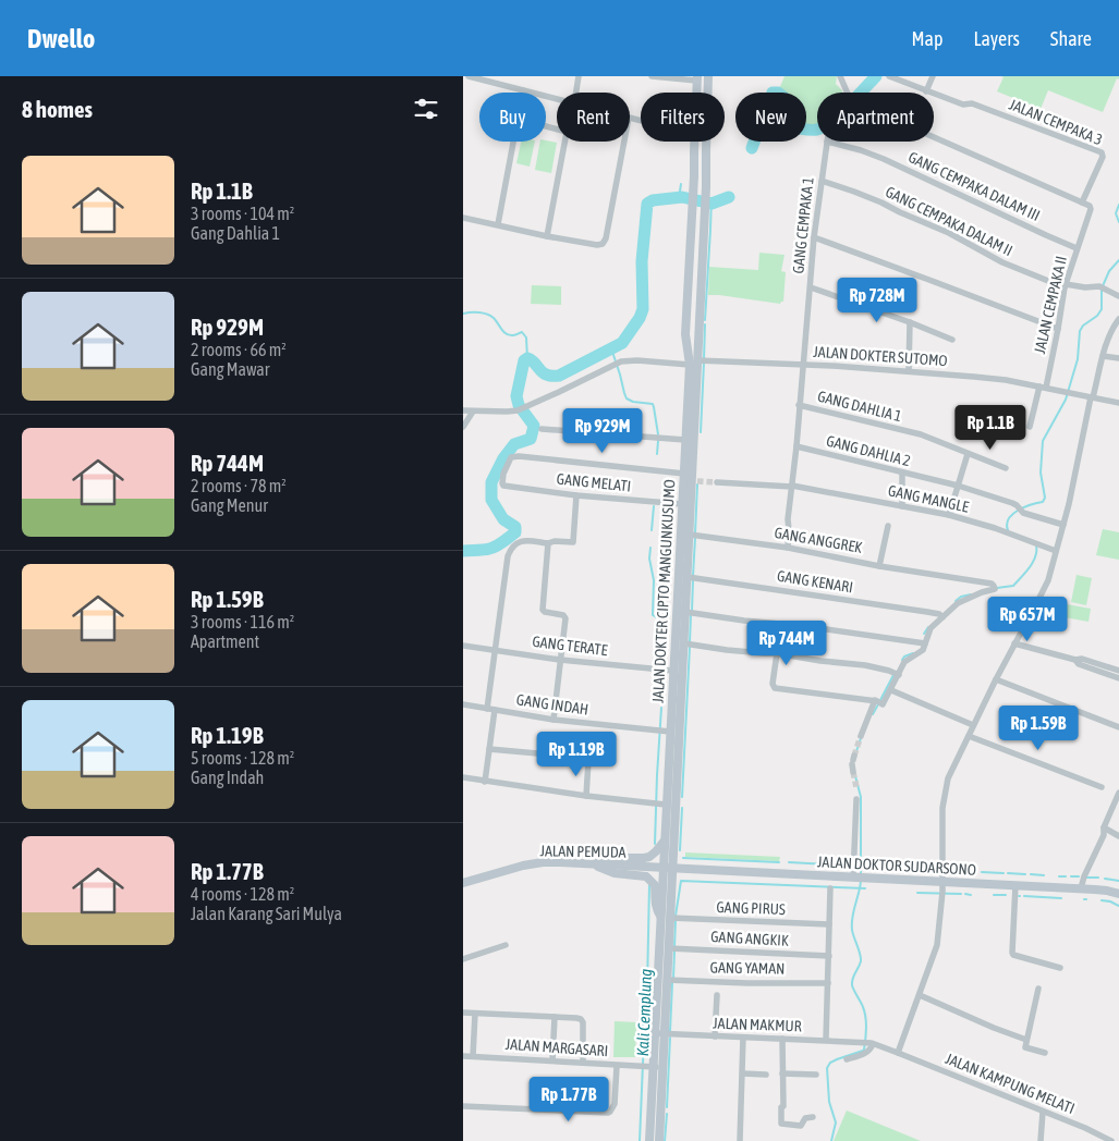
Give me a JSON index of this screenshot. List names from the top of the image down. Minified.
{"streets":{"main road":["JALAN DOKTER CIPTO MANGUNKUSUMO","JALAN PEMUDA","JALAN DOKTOR SUDARSONO"],"street":["JALAN CEMPAKA 3","GANG CEMPAKA DALAM III","GANG CEMPAKA DALAM II","GANG CEMPAKA 1","JALAN CEMPAKA II","JALAN DOKTER SUTOMO","GANG DAHLIA 1","GANG DAHLIA 2","GANG MELATI","GANG MANGLE","GANG ANGGREK","GANG KENARI","GANG TERATE","GANG INDAH","GANG PIRUS","GANG ANGKIK","GANG YAMAN","JALAN MAKMUR","JALAN MARGASARI","JALAN KAMPUNG MELATI"]},"crossings":[["JALAN CEMPAKA 3","JALAN CEMPAKA II"],["GANG CEMPAKA DALAM III","GANG CEMPAKA 1"],["GANG CEMPAKA DALAM III","JALAN CEMPAKA II"],["GANG CEMPAKA DALAM II","GANG CEMPAKA 1"],["GANG CEMPAKA DALAM II","JALAN CEMPAKA II"],["GANG CEMPAKA 1","JALAN DOKTER SUTOMO"],["GANG CEMPAKA 1","GANG DAHLIA 1"],["GANG CEMPAKA 1","GANG DAHLIA 2"],["JALAN CEMPAKA II","JALAN DOKTER SUTOMO"],["JALAN DOKTER SUTOMO","JALAN DOKTER CIPTO MANGUNKUSUMO"],["GANG MELATI","JALAN DOKTER CIPTO MANGUNKUSUMO"],["GANG ANGGREK","GANG KENARI"],["GANG ANGGREK","JALAN DOKTER CIPTO MANGUNKUSUMO"],["GANG KENARI","JALAN DOKTER CIPTO MANGUNKUSUMO"],["JALAN DOKTER CIPTO MANGUNKUSUMO","GANG TERATE"],["JALAN DOKTER CIPTO MANGUNKUSUMO","GANG INDAH"],["JALAN DOKTER CIPTO MANGUNKUSUMO","JALAN PEMUDA"],["JALAN DOKTER CIPTO MANGUNKUSUMO","JALAN DOKTOR SUDARSONO"],["JALAN DOKTER CIPTO MANGUNKUSUMO","GANG PIRUS"],["JALAN DOKTER CIPTO MANGUNKUSUMO","GANG ANGKIK"],["JALAN DOKTER CIPTO MANGUNKUSUMO","GANG YAMAN"],["JALAN DOKTER CIPTO MANGUNKUSUMO","JALAN MAKMUR"],["JALAN DOKTER CIPTO MANGUNKUSUMO","JALAN MARGASARI"],["JALAN PEMUDA","JALAN DOKTOR SUDARSONO"],["JALAN MAKMUR","JALAN KAMPUNG MELATI"]],"water":["Kali Cemplung"],"page":{"header":"Dwello","nav":["Map","Layers","Share"],"heading":"8 homes","chip":["Buy","Rent","Filters","New","Apartment"],"list":[{"name":"Rp 1.1B","note":"3 rooms · 104 m² · Gang Dahlia 1"},{"name":"Rp 929M","note":"2 rooms · 66 m² · Gang Mawar"},{"name":"Rp 744M","note":"2 rooms · 78 m² · Gang Menur"},{"name":"Rp 1.59B","note":"3 rooms · 116 m² · Apartment"},{"name":"Rp 1.19B","note":"5 rooms · 128 m² · Gang Indah"},{"name":"Rp 1.77B","note":"4 rooms · 128 m² · Jalan Karang Sari Mulya"}],"price":["Rp 728M","Rp 1.1B","Rp 929M","Rp 657M","Rp 744M","Rp 1.59B","Rp 1.19B","Rp 1.77B"]}}
